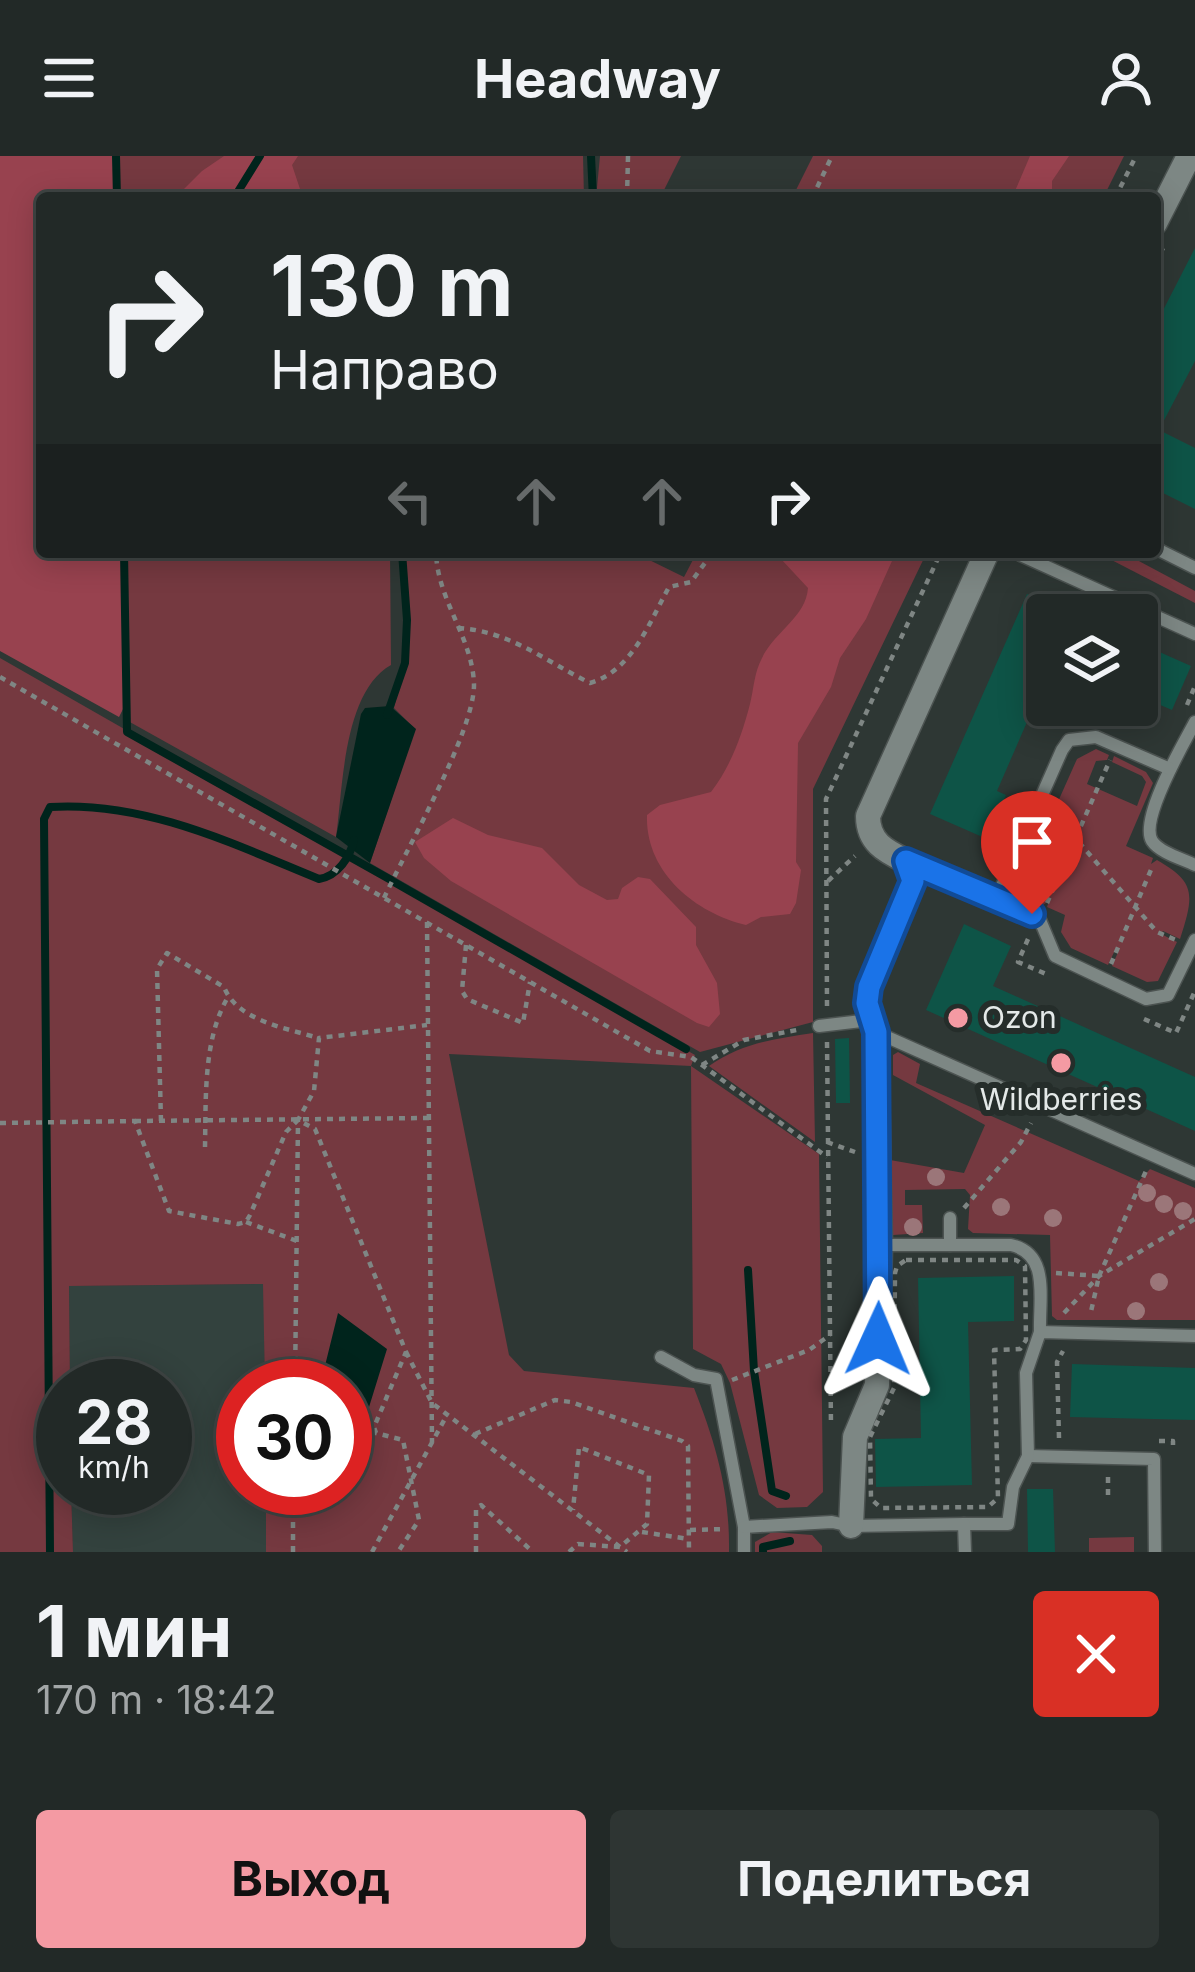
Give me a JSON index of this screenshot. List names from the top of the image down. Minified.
{"places":["Ozon","Wildberries"],"page":{"header":"Headway","turn":["130 m","Направо"],"speed":"28 km/h","limit":"30","heading":["1 мин","170 m · 18:42"],"buttons":["Выход","Поделиться"]}}
